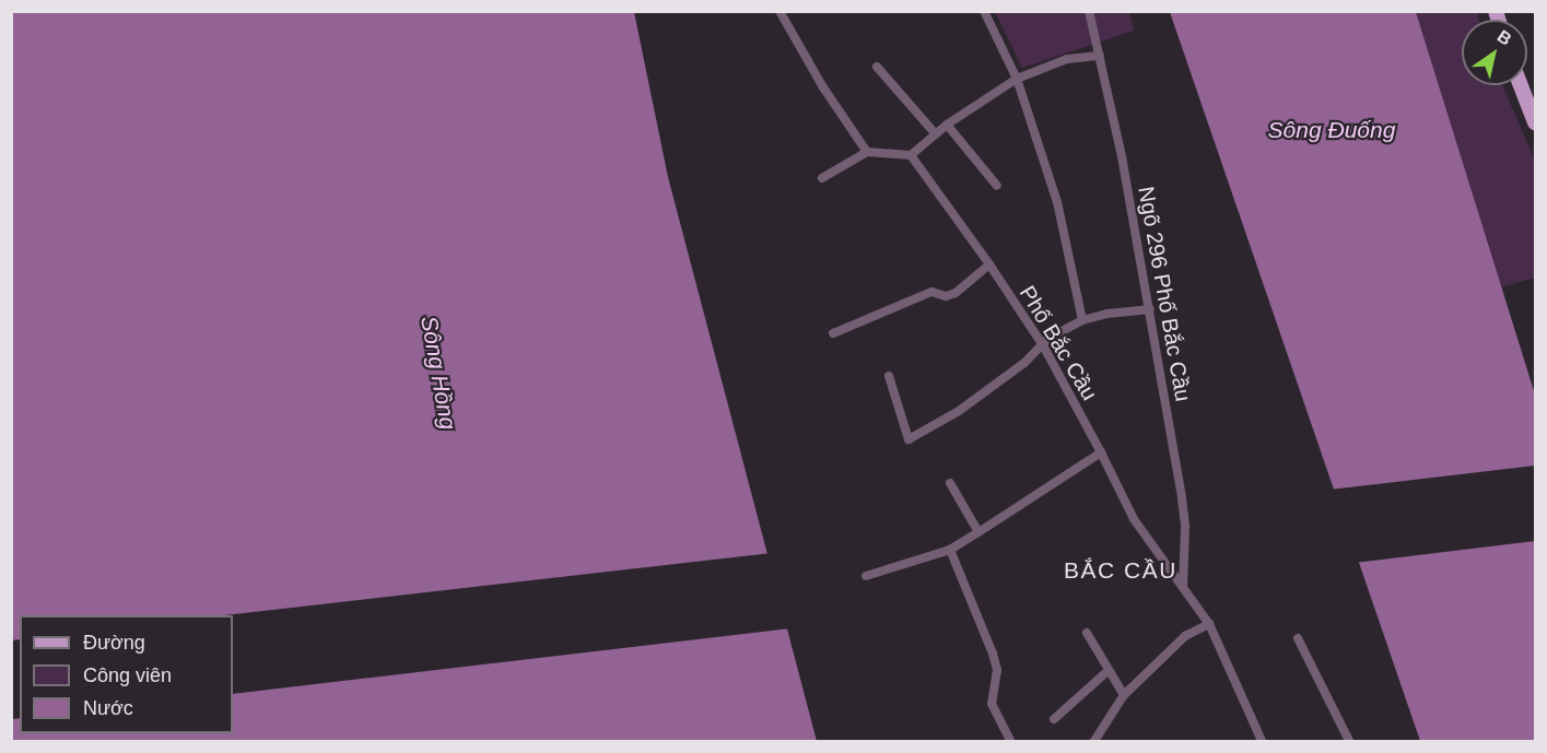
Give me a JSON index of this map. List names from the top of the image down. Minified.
{"streets":{"street":["Ngõ 296 Phố Bắc Cầu","Phố Bắc Cầu"]},"crossings":[["Ngõ 296 Phố Bắc Cầu","Phố Bắc Cầu"]],"districts":["BẮC CẦU"],"water":["Sông Đuống","Sông Hồng"],"legend":["Đường","Công viên","Nước"],"north":"top right"}
